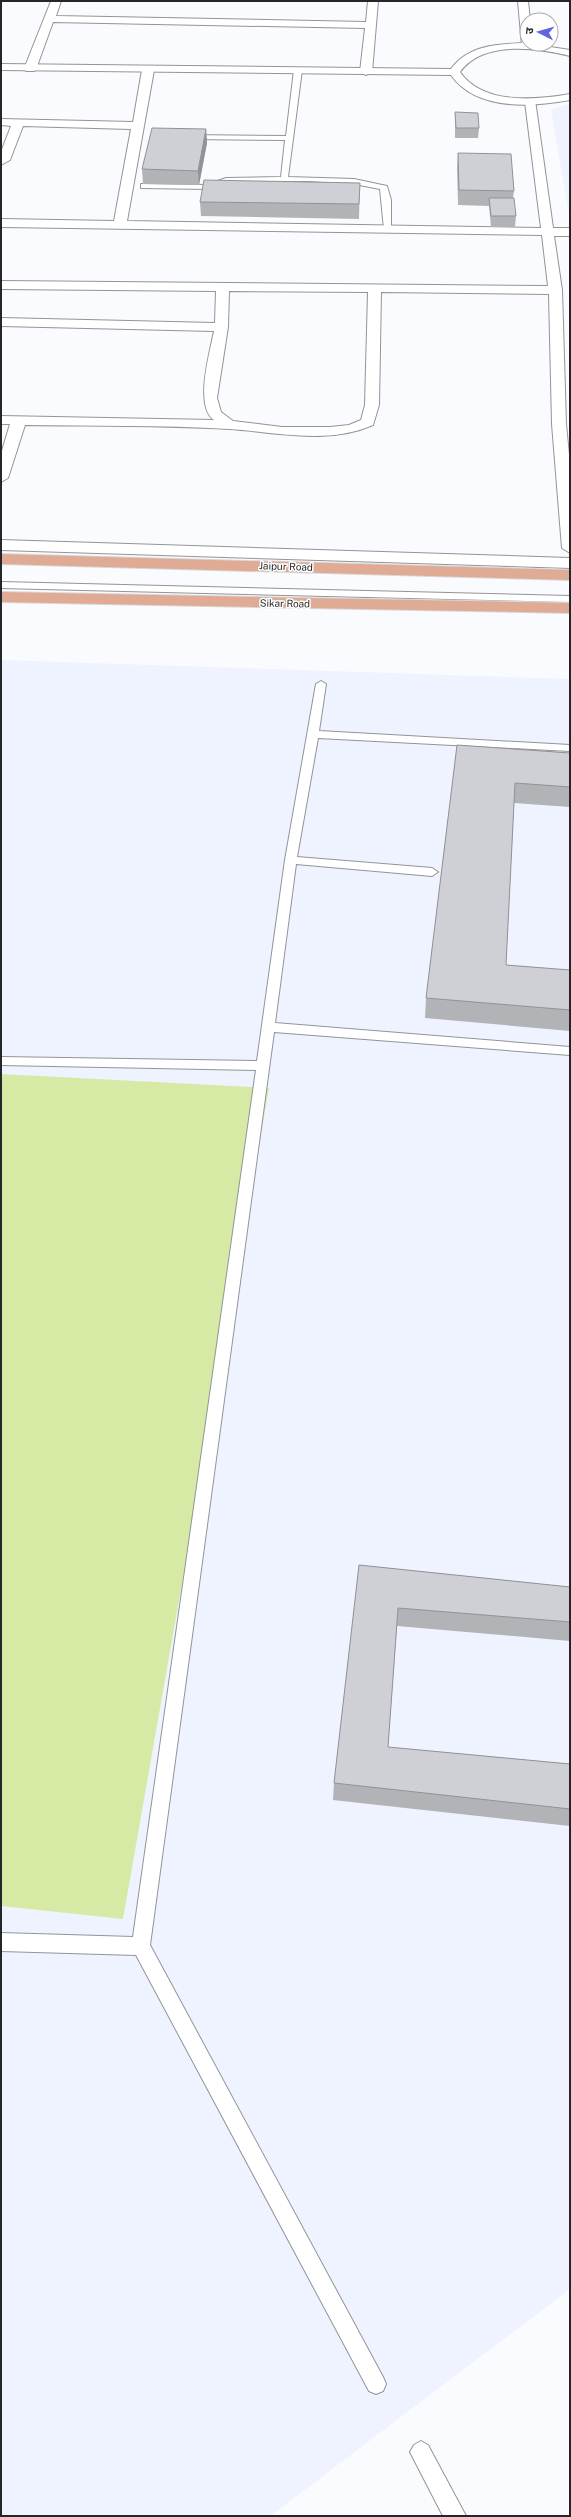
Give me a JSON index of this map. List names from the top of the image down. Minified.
{"streets":{"main road":["Jaipur Road","Sikar Road"]},"north":"left"}
